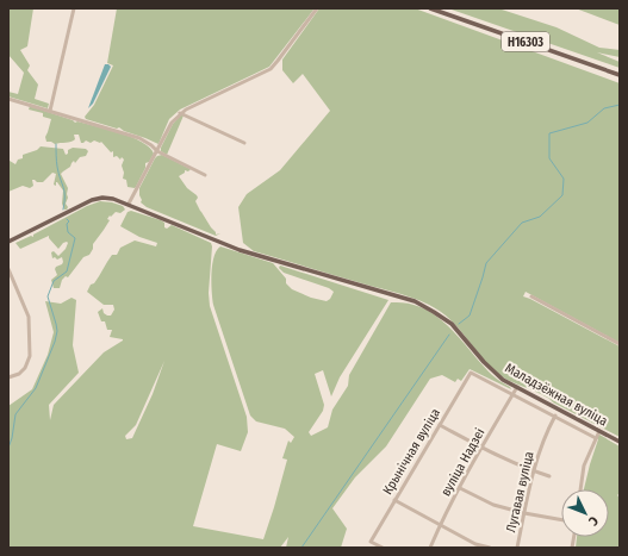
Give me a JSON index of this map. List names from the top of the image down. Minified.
{"streets":{"main road":["Н16303","Маладзёжная вуліца"],"street":["Крынічная вуліца","вуліца Надзеі","Лугавая вуліца"]},"crossings":[["Маладзёжная вуліца","вуліца Надзеі"],["Крынічная вуліца","вуліца Надзеі"]],"north":"bottom right"}
